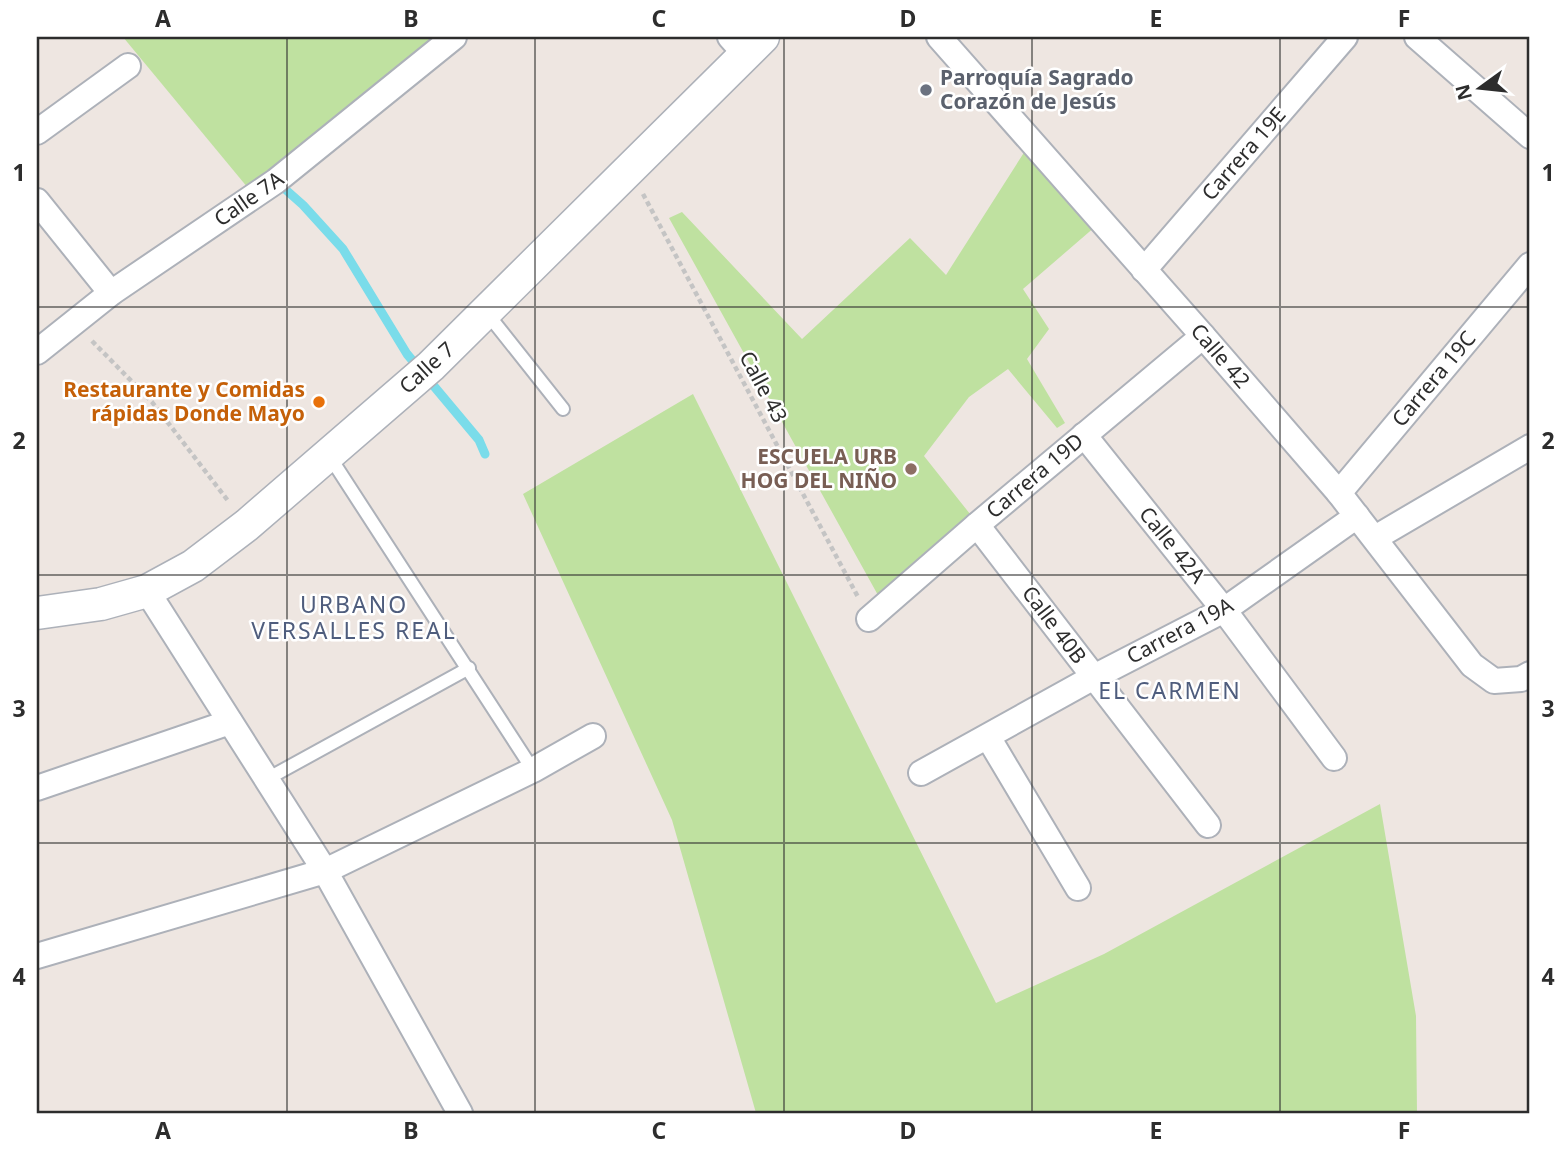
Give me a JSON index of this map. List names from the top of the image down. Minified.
{"streets":{"street":["Carrera 19E","Calle 7A","Calle 42","Calle 7","Carrera 19C","Carrera 19D","Calle 42A","Calle 40B","Carrera 19A"],"path":["Calle 43"]},"crossings":[["Carrera 19E","Calle 42"],["Calle 42","Carrera 19C"],["Calle 42","Carrera 19D"],["Calle 42","Carrera 19A"],["Calle 7","Calle 43"],["Calle 43","Carrera 19D"],["Carrera 19D","Calle 42A"],["Carrera 19D","Calle 40B"],["Calle 42A","Carrera 19A"],["Calle 40B","Carrera 19A"]],"districts":["URBANO VERSALLES REAL","EL CARMEN"],"places":["Parroquía Sagrado Corazón de Jesús","Restaurante y Comidas rápidas Donde Mayo","ESCUELA URB HOG DEL NIÑO"],"north":"left","grid":{"columns":["A","B","C","D","E","F"],"rows":["1","2","3","4"]}}
